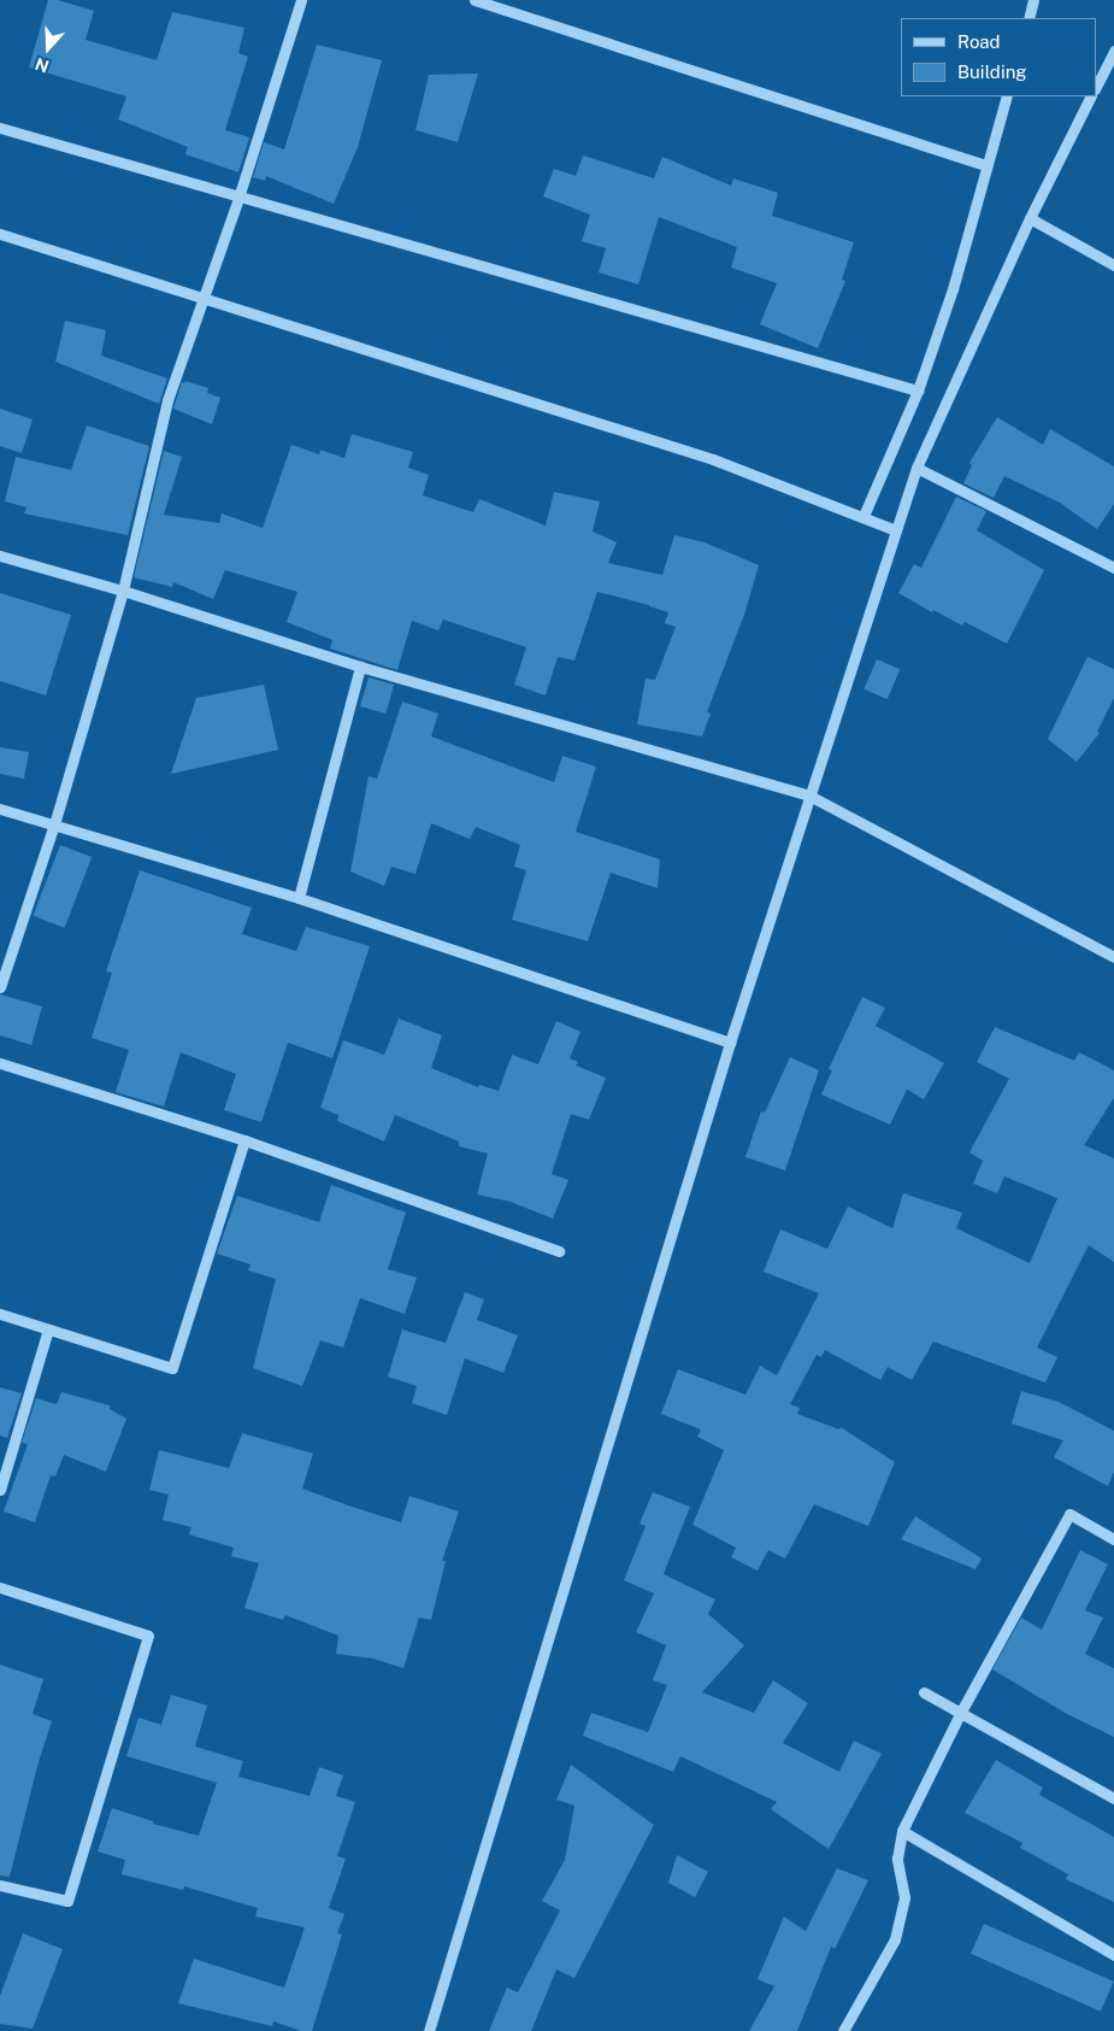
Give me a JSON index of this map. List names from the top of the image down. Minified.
{"legend":["Road","Building"],"north":"bottom"}
